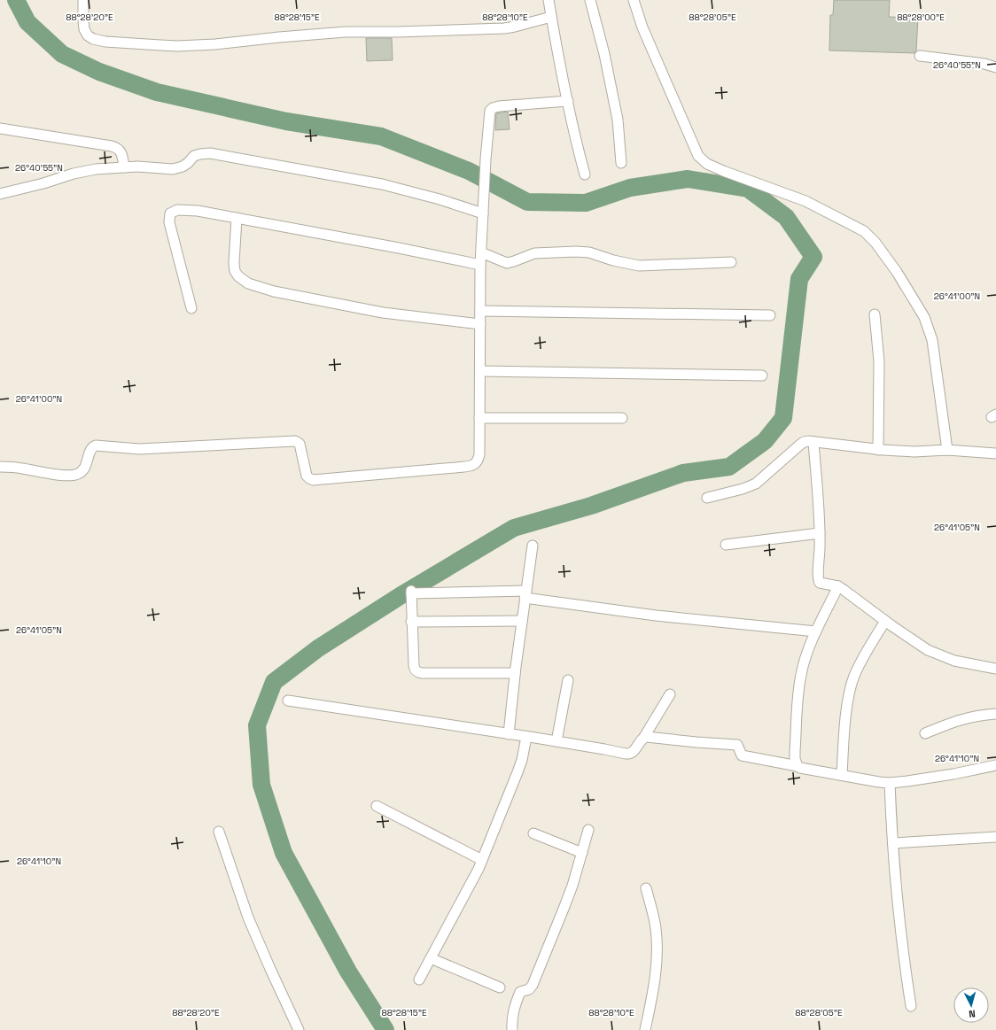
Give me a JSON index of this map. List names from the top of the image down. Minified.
{"north":"bottom","coordinates":["88°28'20\"E","88°28'15\"E","88°28'10\"E","88°28'05\"E","88°28'00\"E","26°40'55\"N","26°41'00\"N","26°41'05\"N","26°41'10\"N"]}
